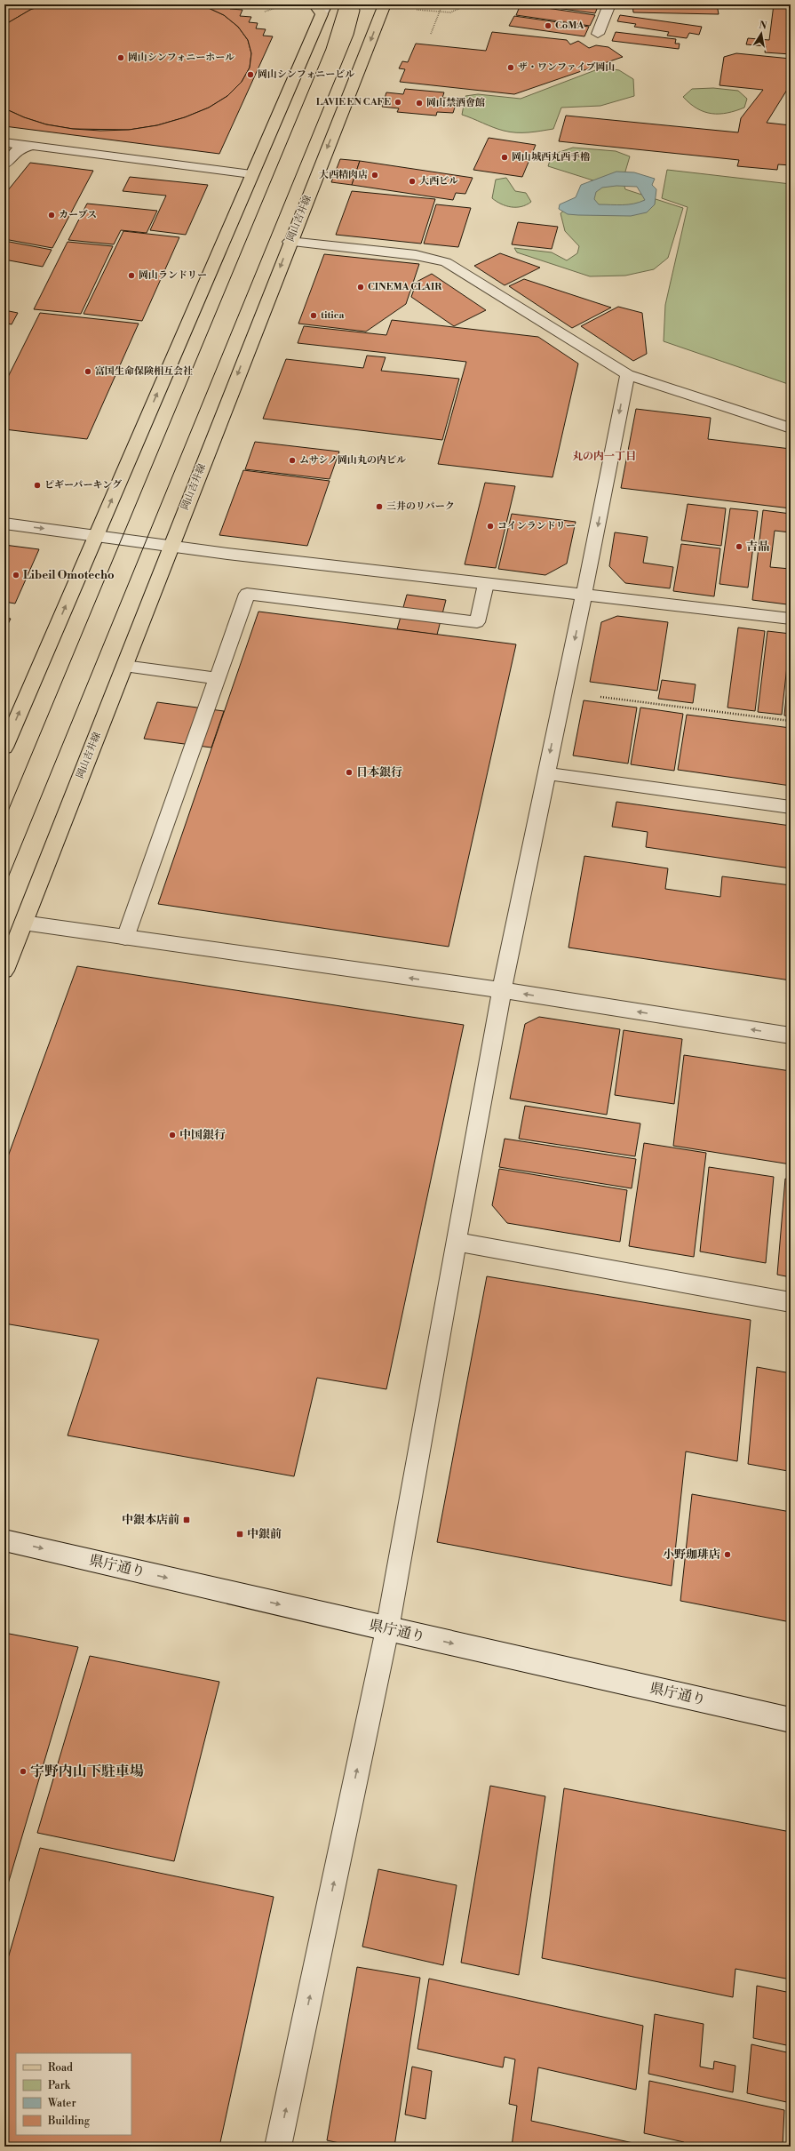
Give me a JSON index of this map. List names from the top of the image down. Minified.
{"streets":{"main road":["岡山吉井線"],"street":["県庁通り"]},"one_way":["県庁通り"],"districts":["丸の内一丁目"],"places":{"other":["CoMA","岡山シンフォニーホール","ザ・ワンファイブ岡山","岡山シンフォニービル","LAVIE EN CAFE","岡山禁酒會館","岡山城西丸西手櫓","大西精肉店","大西ビル","カーブス","岡山ランドリー","CINEMA CLAIR","titica","富国生命保険相互会社","ムサシノ岡山丸の内ビル","ピギーパーキング","三井のリパーク","コインランドリー","吉晶","Libeil Omotecho","日本銀行","中国銀行","小野珈琲店","宇野内山下駐車場"],"transit":["中銀本店前","中銀前"]},"legend":["Road","Park","Water","Building"],"north":"top"}
